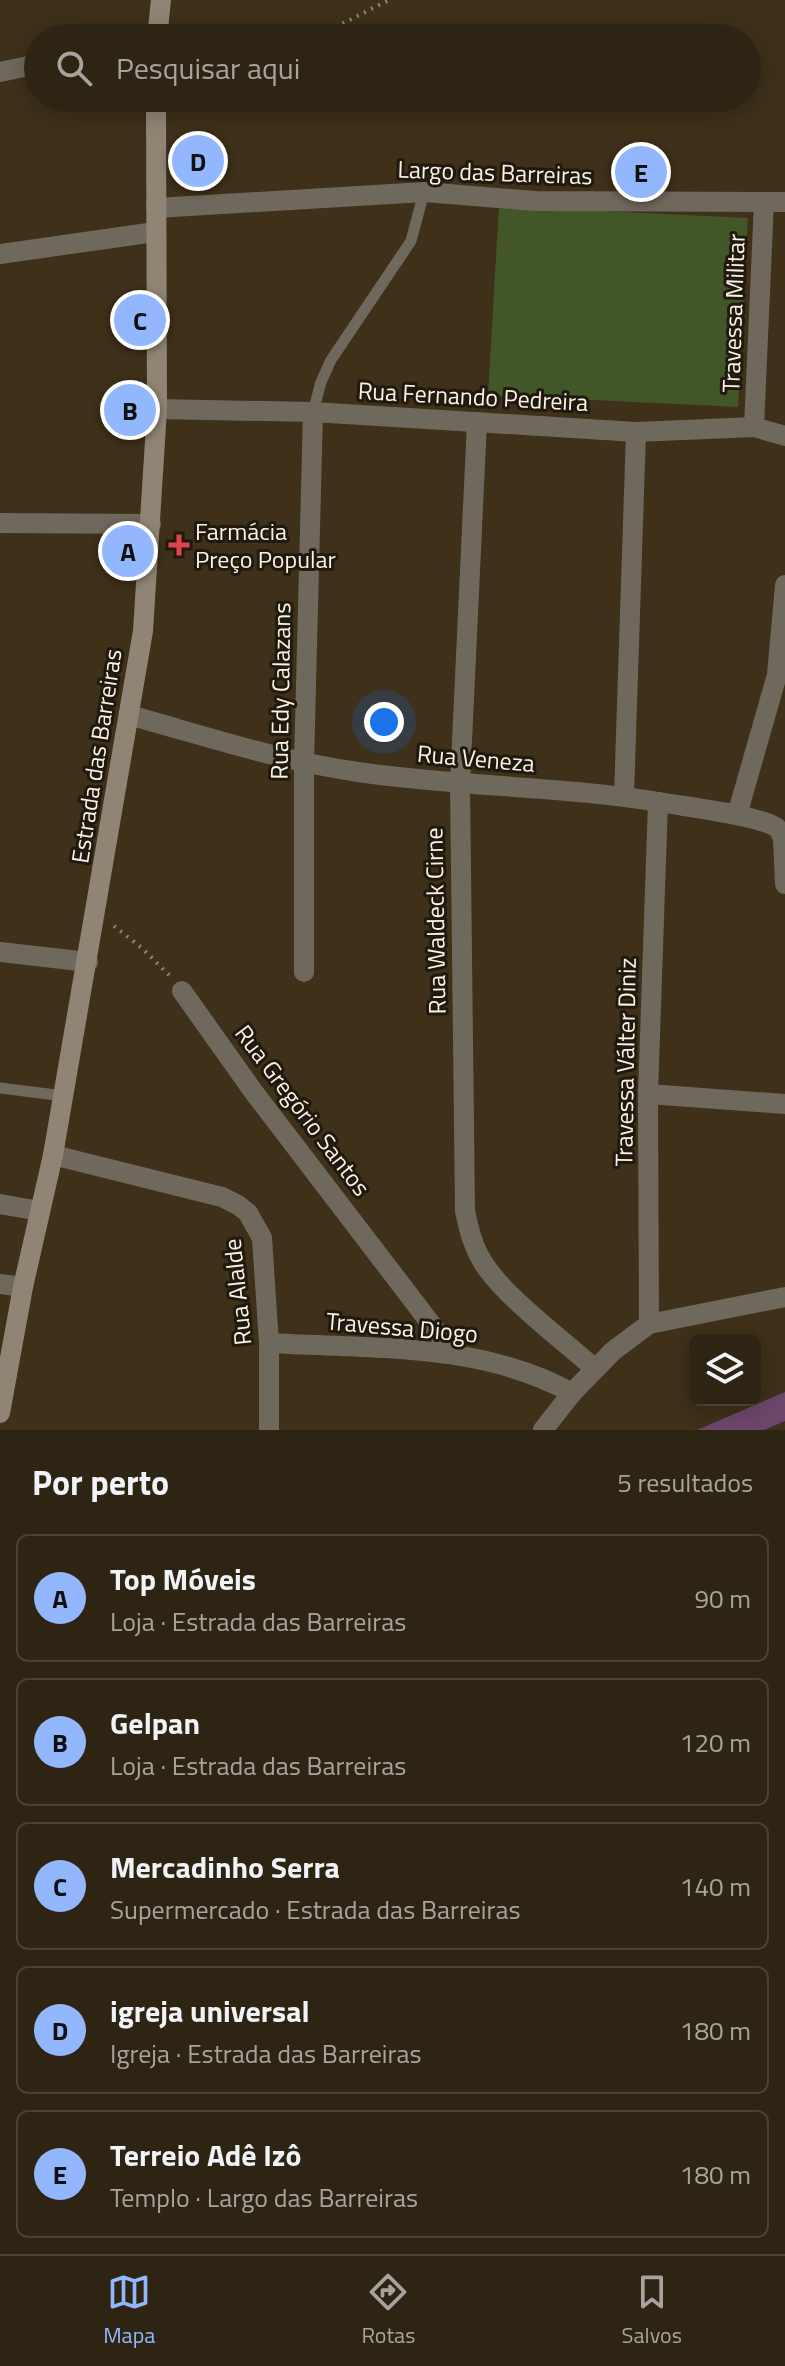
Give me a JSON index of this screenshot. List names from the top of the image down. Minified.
{"streets":{"main road":["Estrada das Barreiras"],"street":["Largo das Barreiras","Travessa Militar","Rua Fernando Pedreira","Rua Edy Calazans","Rua Veneza","Rua Waldeck Cirne","Travessa Válter Diniz","Rua Gregório Santos","Rua Alalde","Travessa Diogo"]},"crossings":[["Largo das Barreiras","Travessa Militar"],["Largo das Barreiras","Estrada das Barreiras"],["Travessa Militar","Rua Fernando Pedreira"],["Rua Fernando Pedreira","Rua Edy Calazans"],["Rua Fernando Pedreira","Estrada das Barreiras"],["Rua Fernando Pedreira","Rua Waldeck Cirne"],["Rua Edy Calazans","Rua Veneza"],["Estrada das Barreiras","Rua Veneza"],["Estrada das Barreiras","Rua Alalde"],["Rua Veneza","Rua Waldeck Cirne"],["Rua Veneza","Travessa Válter Diniz"],["Rua Gregório Santos","Travessa Diogo"],["Rua Alalde","Travessa Diogo"]],"places":{"health":["Farmácia Preço Popular"]},"page":{"search":"Pesquisar aqui","pins":["D","E","C","B","A"],"heading":["Por perto","5 resultados"],"list":[{"mark":"A","name":"Top Móveis","note":"Loja · Estrada das Barreiras","value":"90 m"},{"mark":"B","name":"Gelpan","note":"Loja · Estrada das Barreiras","value":"120 m"},{"mark":"C","name":"Mercadinho Serra","note":"Supermercado · Estrada das Barreiras","value":"140 m"},{"mark":"D","name":"igreja universal","note":"Igreja · Estrada das Barreiras","value":"180 m"},{"mark":"E","name":"Terreio Adê Izô","note":"Templo · Largo das Barreiras","value":"180 m"}],"nav":["Mapa","Rotas","Salvos"]}}
